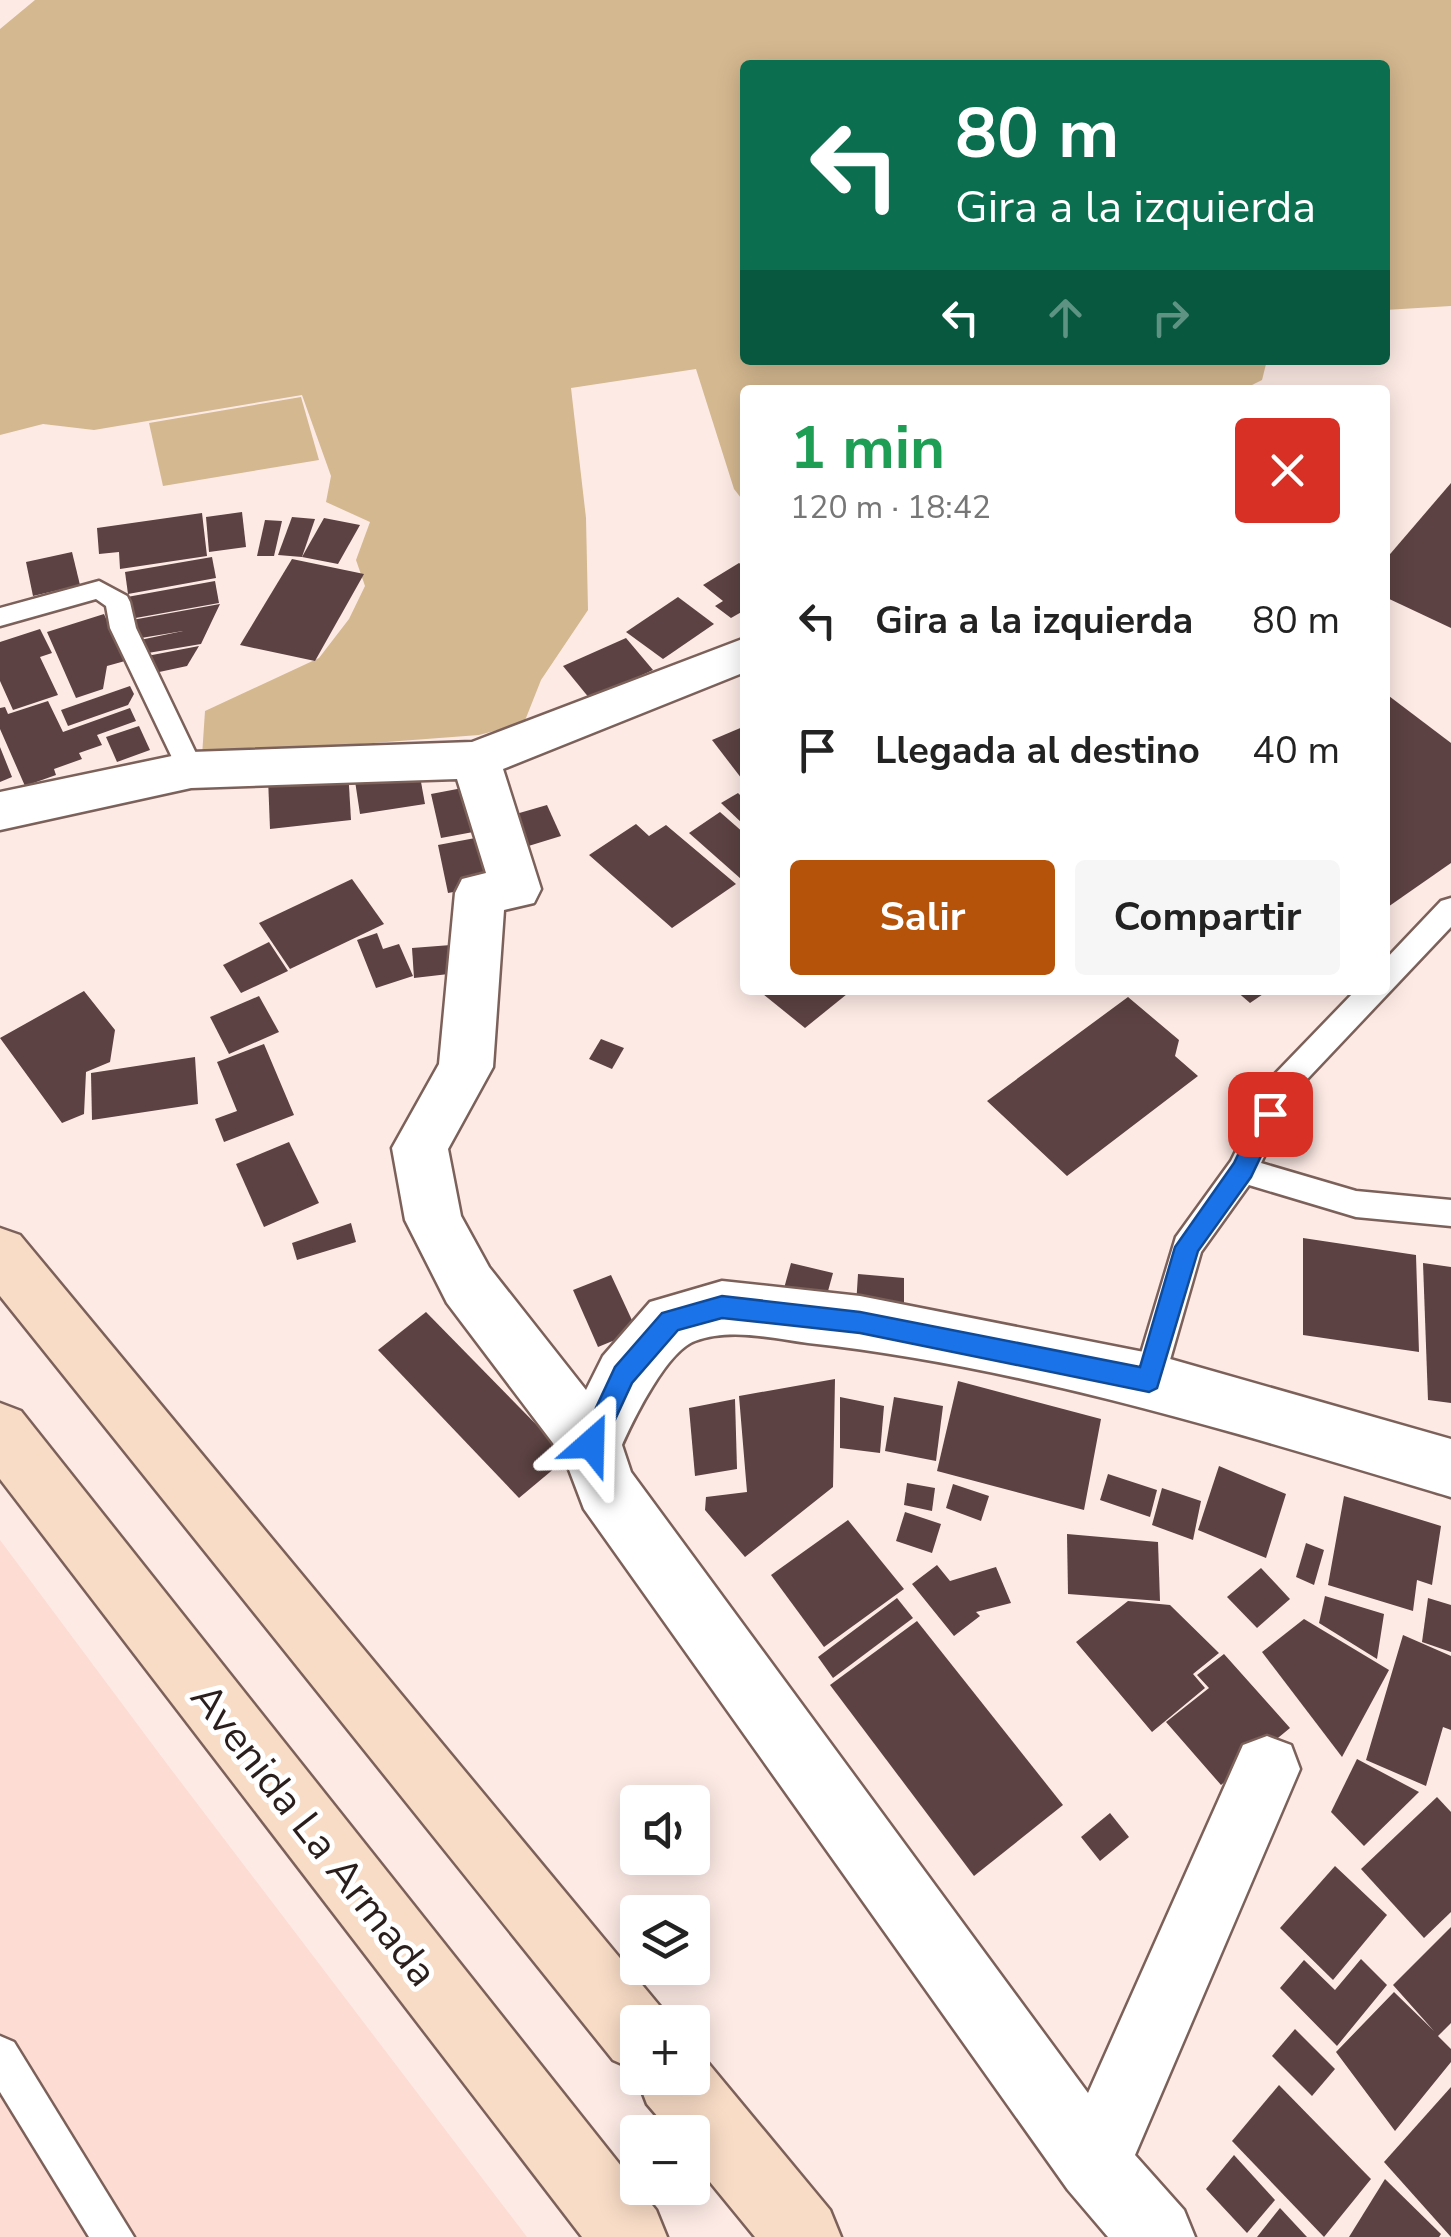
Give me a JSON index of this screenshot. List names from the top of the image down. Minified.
{"streets":{"main road":["Avenida La Armada"]},"page":{"turn":["80 m","Gira a la izquierda"],"heading":["1 min","120 m · 18:42"],"list":[{"name":"Gira a la izquierda","value":"80 m"},{"name":"Llegada al destino","value":"40 m"}],"buttons":["Salir","Compartir"],"map_buttons":["+","−"]}}
